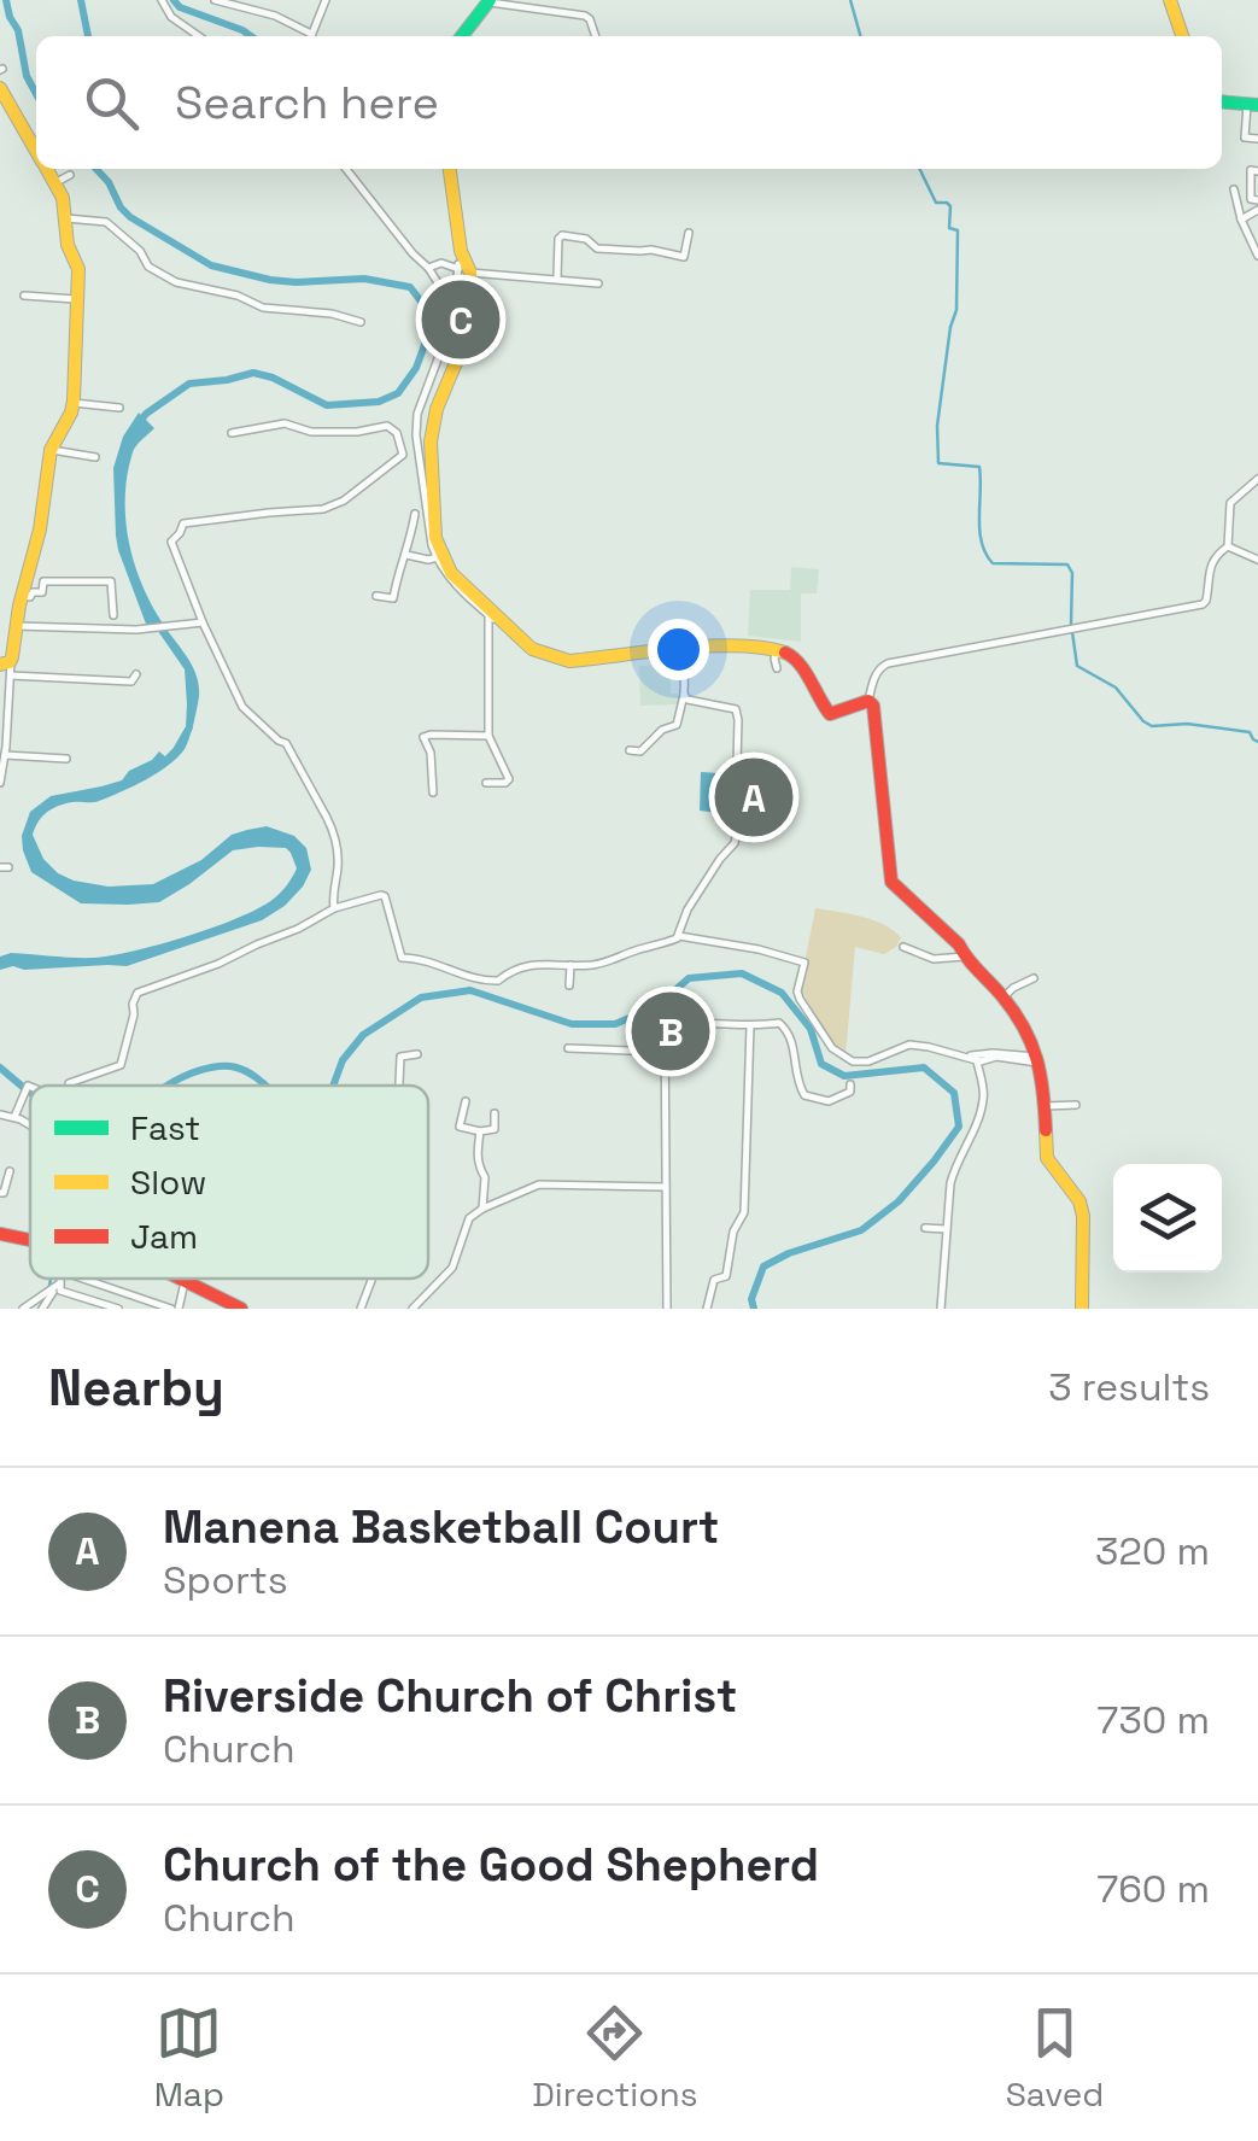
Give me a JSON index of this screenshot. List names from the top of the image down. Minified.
{"legend":["Fast","Slow","Jam"],"page":{"search":"Search here","pins":["C","A","B"],"heading":["Nearby","3 results"],"list":[{"mark":"A","name":"Manena Basketball Court","note":"Sports","value":"320 m"},{"mark":"B","name":"Riverside Church of Christ","note":"Church","value":"730 m"},{"mark":"C","name":"Church of the Good Shepherd","note":"Church","value":"760 m"}],"nav":["Map","Directions","Saved"]}}
